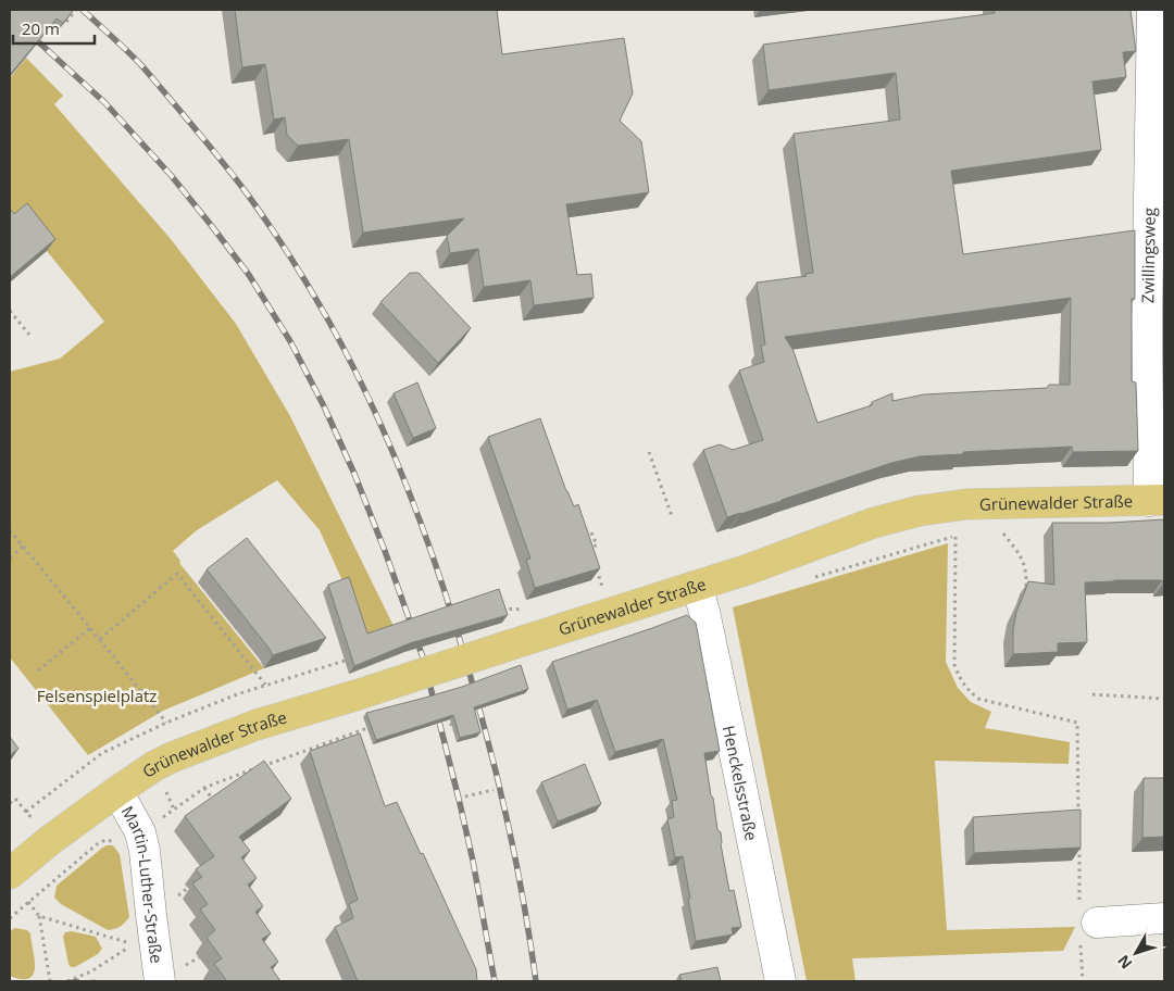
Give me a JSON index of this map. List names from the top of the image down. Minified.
{"streets":{"main road":["Grünewalder Straße"],"street":["Zwillingsweg","Henckelsstraße","Martin-Luther-Straße"]},"crossings":[["Zwillingsweg","Grünewalder Straße"],["Grünewalder Straße","Henckelsstraße"],["Grünewalder Straße","Martin-Luther-Straße"]],"parks":["Felsenspielplatz"],"scale_bar":"20 m","north":"bottom left"}
